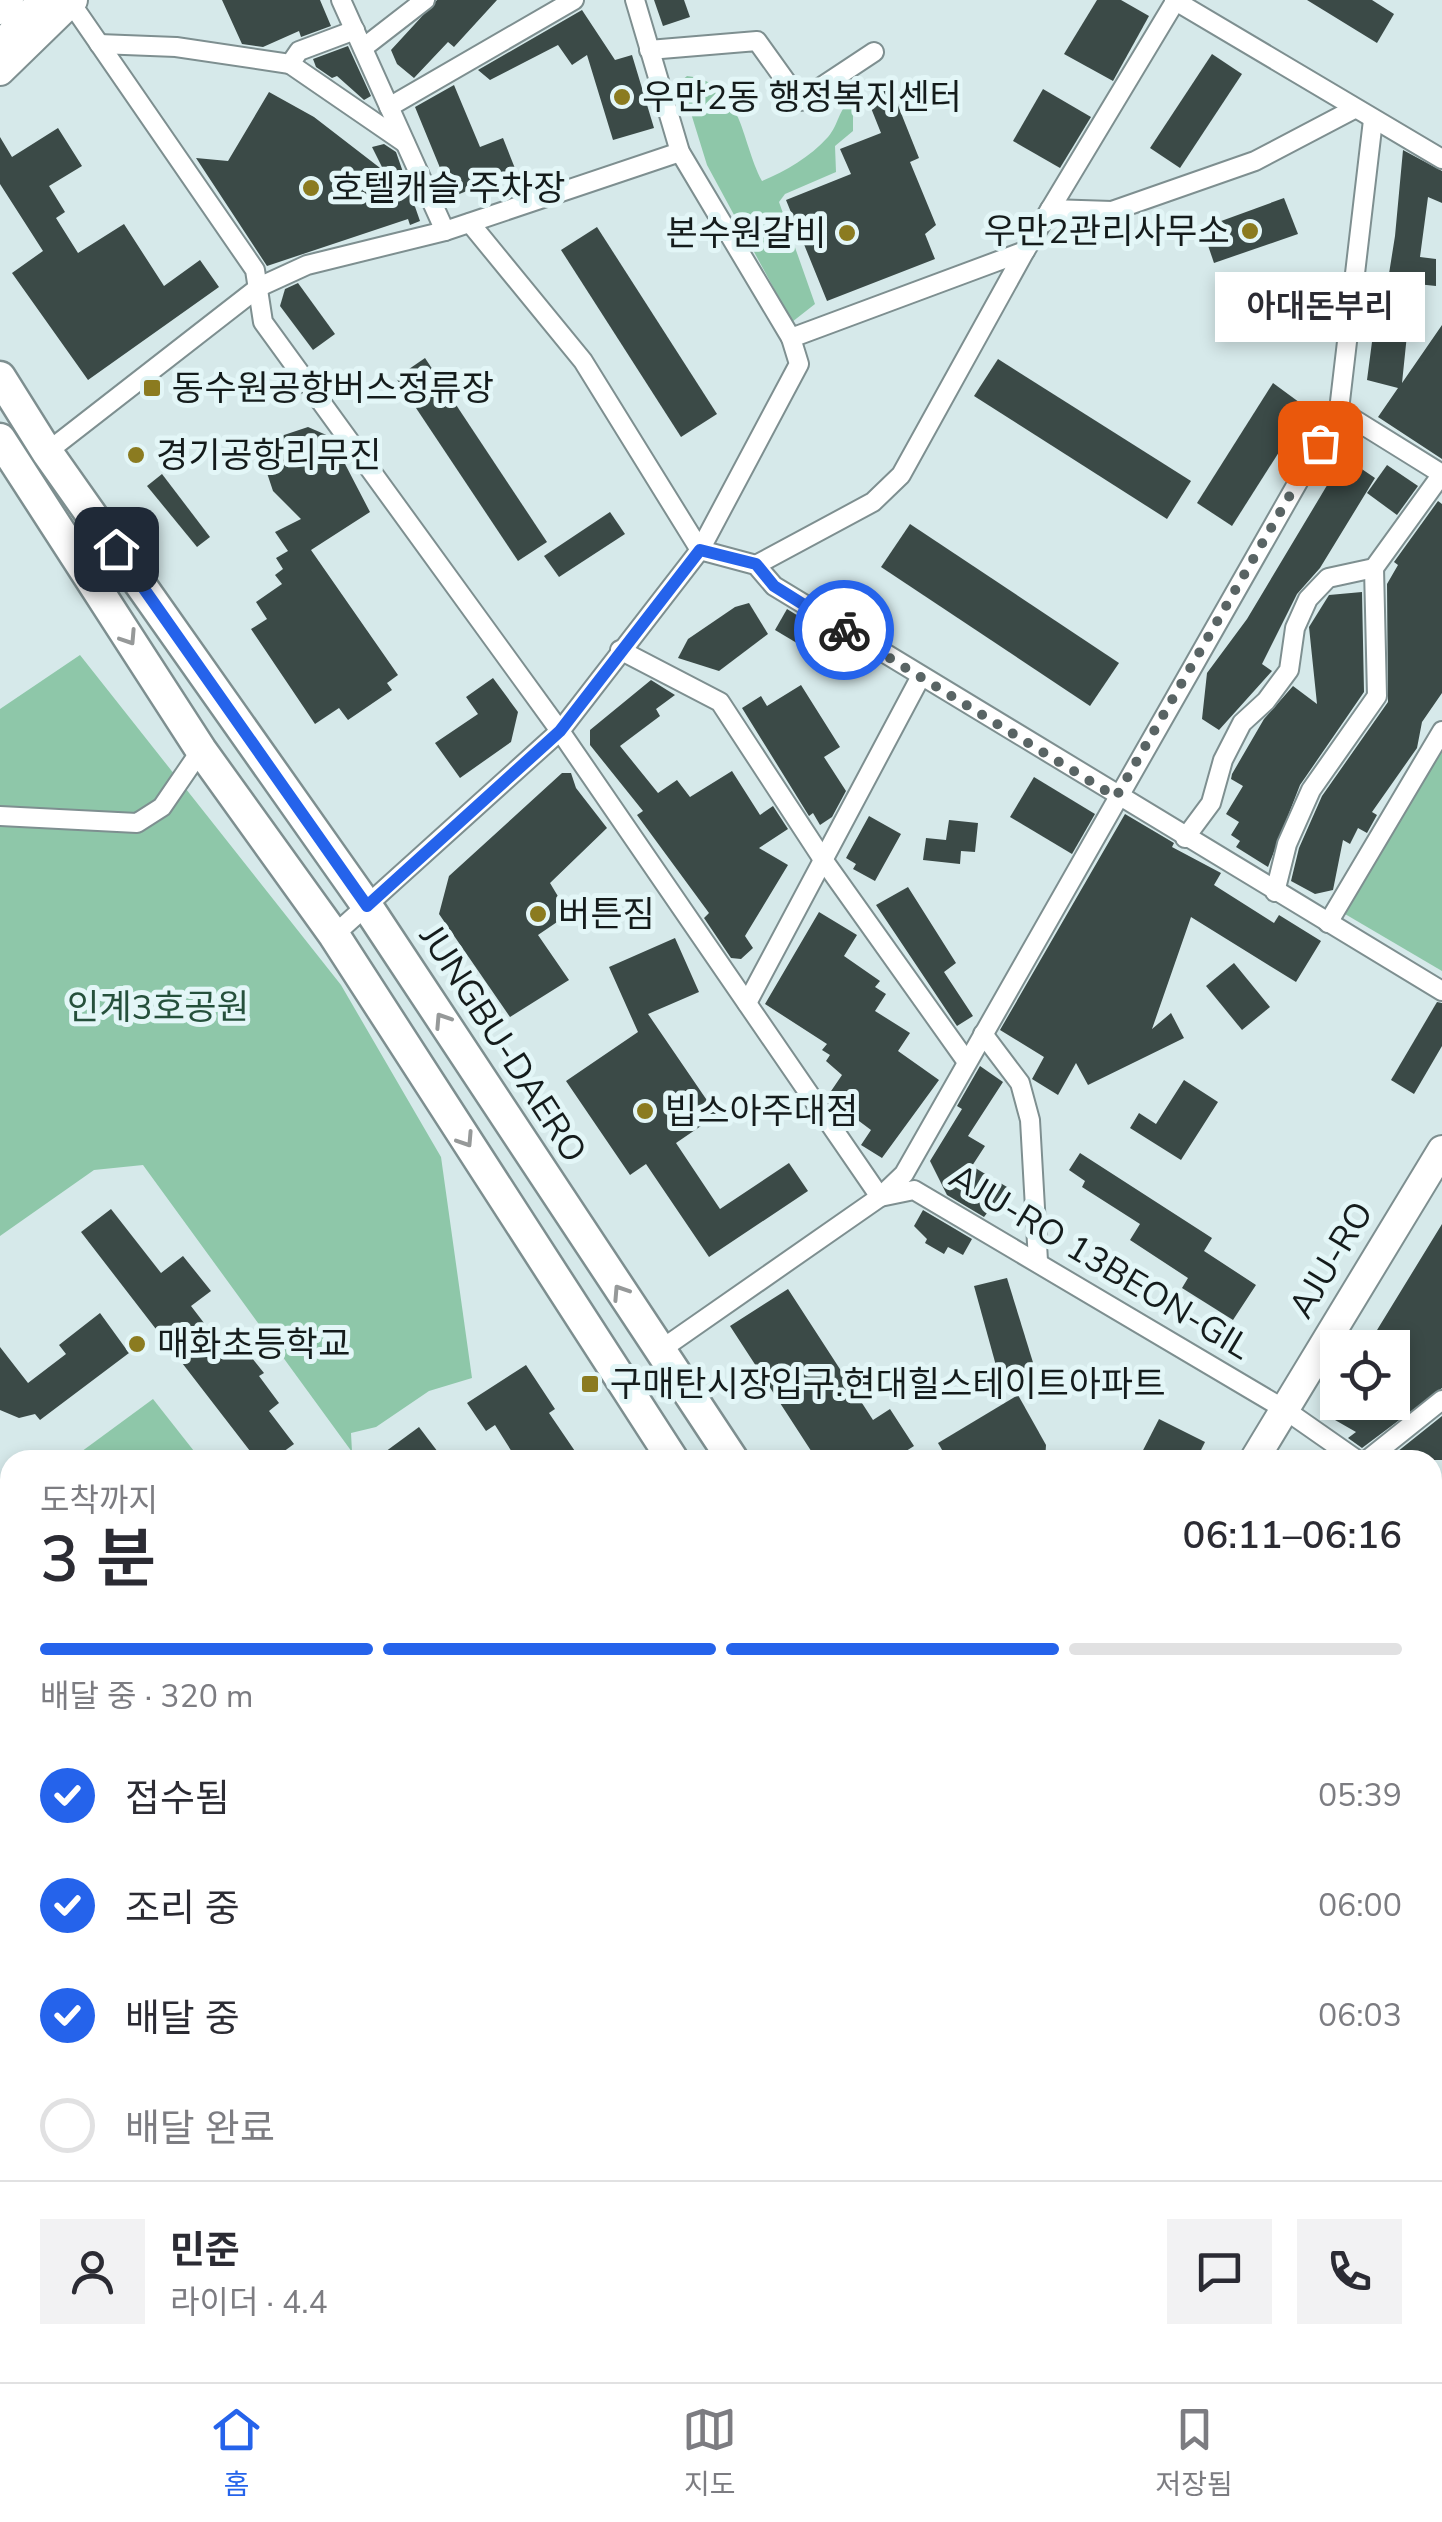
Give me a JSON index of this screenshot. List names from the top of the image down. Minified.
{"streets":{"main road":["JUNGBU-DAERO"],"street":["AJU-RO","AJU-RO 13BEON-GIL"]},"crossings":[["AJU-RO","AJU-RO 13BEON-GIL"]],"parks":["인계3호공원"],"places":{"other":["우만2동 행정복지센터","호텔캐슬 주차장","우만2관리사무소","본수원갈비","아대돈부리","경기공항리무진","버튼짐","빕스아주대점","매화초등학교"],"transit":["동수원공항버스정류장","구매탄시장입구.현대힐스테이트아파트"]},"page":{"bubble":"아대돈부리","heading":["3 분","도착까지","06:11–06:16"],"panel":["민준","라이더 · 4.4"],"bar":"배달 중 · 320 m","list":[["접수됨","05:39"],["조리 중","06:00"],["배달 중","06:03"],"배달 완료"],"tabs":["홈","지도","저장됨"]}}
